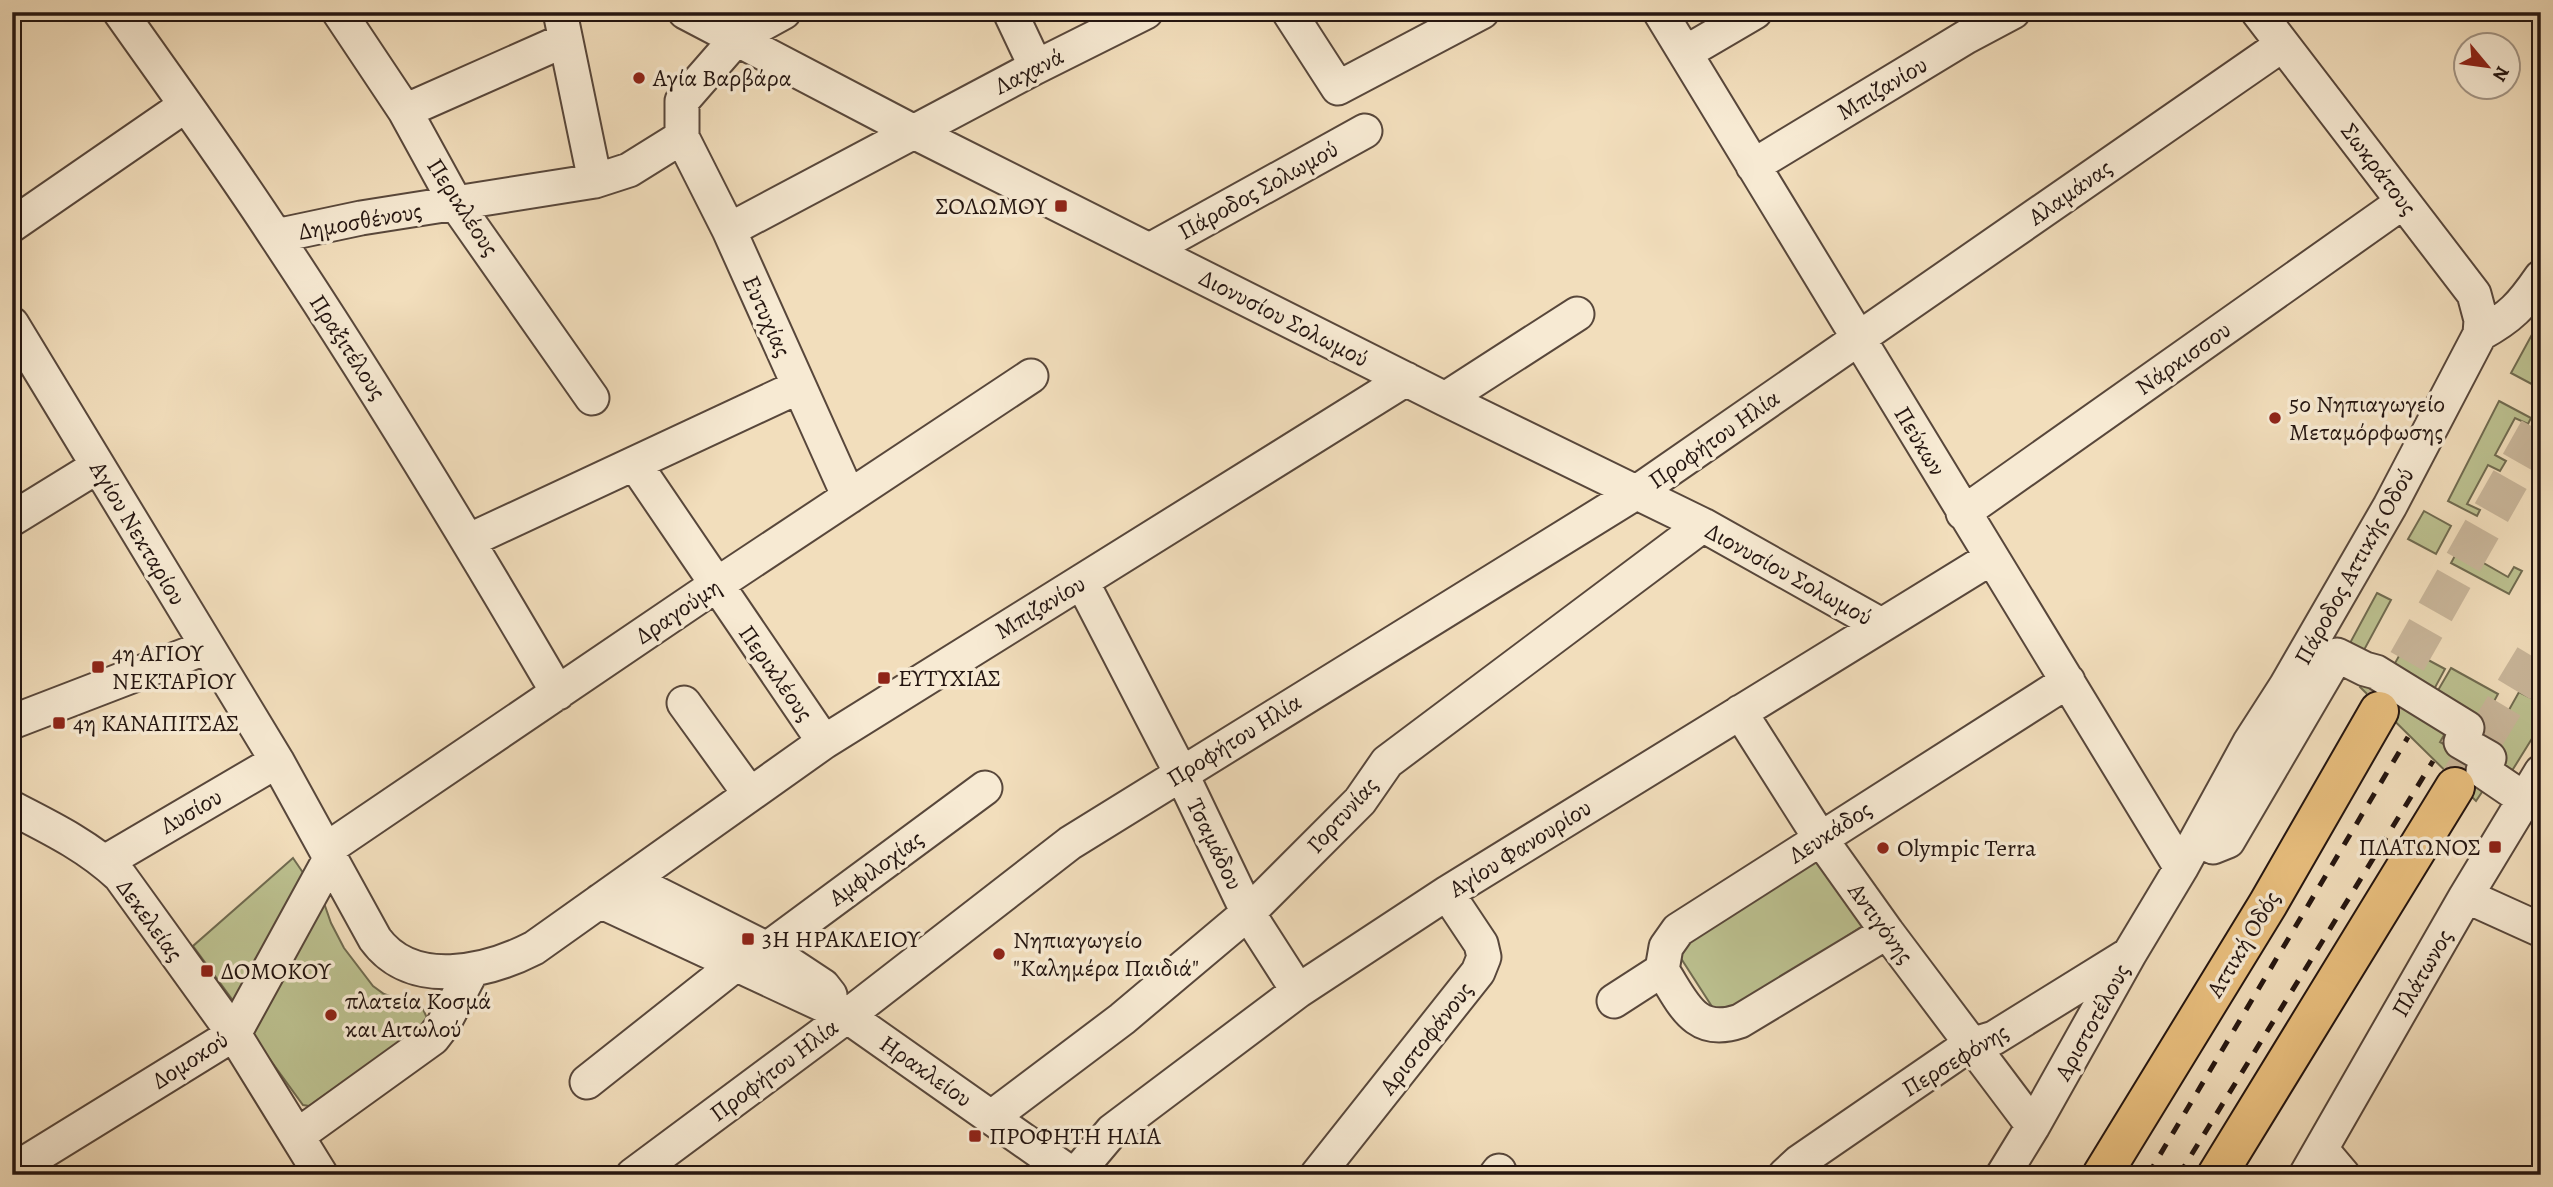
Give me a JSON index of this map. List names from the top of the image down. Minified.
{"streets":{"highway":["Αττική Οδός"],"street":["Λαχανά","Μπιζανίου","Σωκράτους","Πάροδος Σολωμού","Αλαμάνας","Περικλέους","Δημοσθένους","Ευτυχίας","Διονυσίου Σολωμού","Πραξιτέλους","Νάρκισσου","Προφήτου Ηλία","Πεύκων","Αγίου Νεκταρίου","Πάροδος Αττικής Οδού","Δραγούμη","Λυσίου","Γορτυνίας","Λευκάδος","Τσαμάδου","Αγίου Φανουρίου","Αμφιλοχίας","Δεκελείας","Αντιγόνης","Πλάτωνος","Αριστοτέλους","Αριστοφάνους","Δομοκού","Περσεφόνης","Ηρακλείου"]},"crossings":[["Λαχανά","Ευτυχίας"],["Λαχανά","Διονυσίου Σολωμού"],["Μπιζανίου","Περικλέους"],["Μπιζανίου","Διονυσίου Σολωμού"],["Μπιζανίου","Πεύκων"],["Μπιζανίου","Αγίου Νεκταρίου"],["Μπιζανίου","Τσαμάδου"],["Μπιζανίου","Ηρακλείου"],["Σωκράτους","Αλαμάνας"],["Σωκράτους","Νάρκισσου"],["Σωκράτους","Πάροδος Αττικής Οδού"],["Πάροδος Σολωμού","Διονυσίου Σολωμού"],["Αλαμάνας","Προφήτου Ηλία"],["Αλαμάνας","Πεύκων"],["Περικλέους","Δημοσθένους"],["Περικλέους","Δραγούμη"],["Δημοσθένους","Ευτυχίας"],["Δημοσθένους","Πραξιτέλους"],["Ευτυχίας","Δραγούμη"],["Διονυσίου Σολωμού","Προφήτου Ηλία"],["Διονυσίου Σολωμού","Γορτυνίας"],["Διονυσίου Σολωμού","Αγίου Φανουρίου"],["Πραξιτέλους","Δραγούμη"],["Νάρκισσου","Πεύκων"],["Προφήτου Ηλία","Πεύκων"],["Προφήτου Ηλία","Τσαμάδου"],["Προφήτου Ηλία","Ηρακλείου"],["Πεύκων","Πάροδος Αττικής Οδού"],["Πεύκων","Λευκάδος"],["Πεύκων","Αγίου Φανουρίου"],["Πεύκων","Αριστοτέλους"],["Αγίου Νεκταρίου","Δραγούμη"],["Αγίου Νεκταρίου","Λυσίου"],["Αγίου Νεκταρίου","Δομοκού"],["Πάροδος Αττικής Οδού","Αριστοτέλους"],["Δραγούμη","Δομοκού"],["Λυσίου","Δεκελείας"],["Γορτυνίας","Τσαμάδου"],["Γορτυνίας","Ηρακλείου"],["Λευκάδος","Αντιγόνης"],["Τσαμάδου","Αγίου Φανουρίου"],["Αγίου Φανουρίου","Αντιγόνης"],["Αγίου Φανουρίου","Αριστοφάνους"],["Αγίου Φανουρίου","Ηρακλείου"],["Αμφιλοχίας","Ηρακλείου"],["Δεκελείας","Δομοκού"],["Αντιγόνης","Αριστοτέλους"],["Αντιγόνης","Περσεφόνης"],["Αριστοτέλους","Περσεφόνης"]],"places":{"other":["Αγία Βαρβάρα","5ο Νηπιαγωγείο Μεταμόρφωσης","Olympic Terra","Νηπιαγωγείο \"Καλημέρα Παιδιά\"","πλατεία Κοσμά και Αιτωλού"],"transit":["ΣΟΛΩΜΟΥ","4η ΑΓΙΟΥ ΝΕΚΤΑΡΙΟΥ","ΕΥΤΥΧΙΑΣ","4η ΚΑΝΑΠΙΤΣΑΣ","ΠΛΑΤΩΝΟΣ","3Η ΗΡΑΚΛΕΙΟΥ","ΔΟΜΟΚΟΥ","ΠΡΟΦΗΤΗ ΗΛΙΑ"]},"north":"bottom right"}
